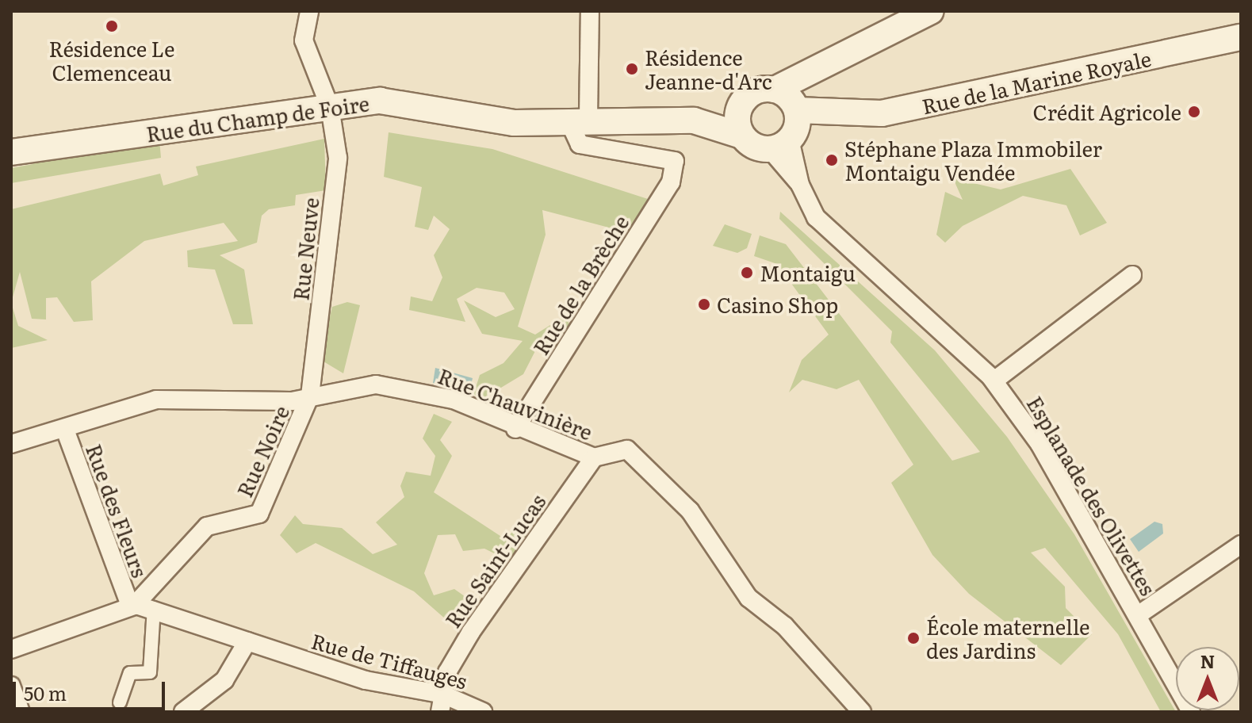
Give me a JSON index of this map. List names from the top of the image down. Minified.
{"streets":{"main road":["Rue de la Marine Royale","Rue du Champ de Foire"],"street":["Rue Neuve","Rue de la Brèche","Rue Chauvinière","Rue Noire","Esplanade des Olivettes","Rue des Fleurs","Rue Saint-Lucas","Rue de Tiffauges"]},"crossings":[["Rue de la Marine Royale","Rue du Champ de Foire"],["Rue de la Marine Royale","Esplanade des Olivettes"],["Rue du Champ de Foire","Rue Neuve"],["Rue du Champ de Foire","Rue de la Brèche"],["Rue du Champ de Foire","Esplanade des Olivettes"],["Rue Neuve","Rue Chauvinière"],["Rue Neuve","Rue Noire"],["Rue de la Brèche","Rue Chauvinière"],["Rue Chauvinière","Rue Noire"],["Rue Chauvinière","Rue des Fleurs"],["Rue Chauvinière","Rue Saint-Lucas"],["Rue Noire","Rue des Fleurs"],["Rue Noire","Rue de Tiffauges"],["Rue des Fleurs","Rue de Tiffauges"],["Rue Saint-Lucas","Rue de Tiffauges"]],"places":["Résidence Le Clemenceau","Résidence Jeanne-d'Arc","Crédit Agricole","Stéphane Plaza Immobiler Montaigu Vendée","Montaigu","Casino Shop","École maternelle des Jardins"],"scale_bar":"50 m","north":"top"}
